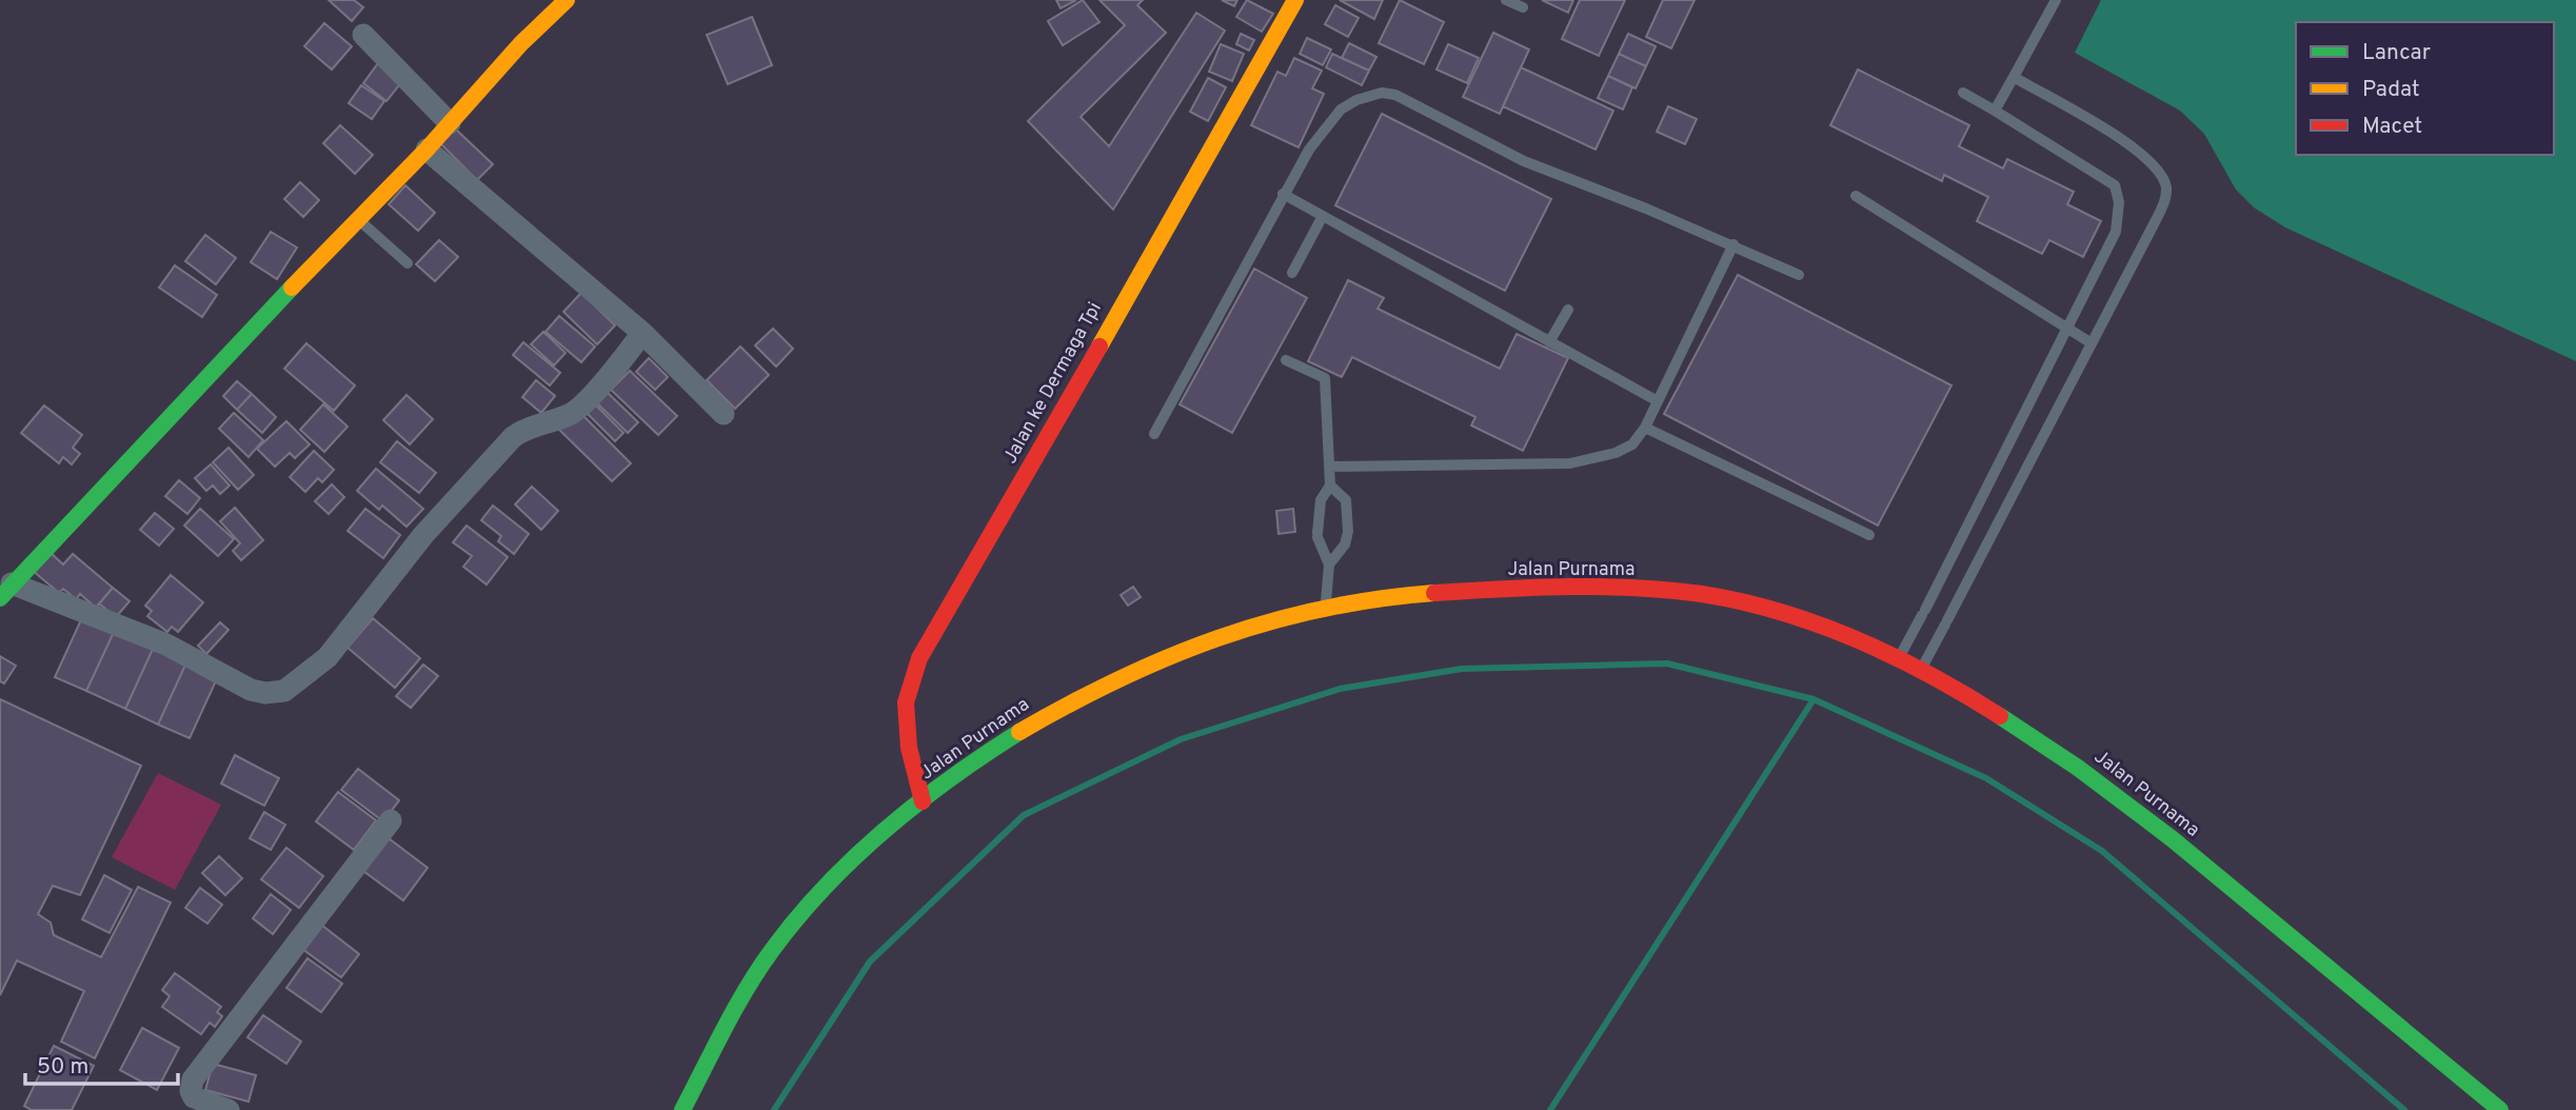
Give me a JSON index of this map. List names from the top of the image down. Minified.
{"streets":{"main road":["Jalan ke Dermaga Tpi","Jalan Purnama"]},"crossings":[["Jalan ke Dermaga Tpi","Jalan Purnama"]],"legend":["Lancar","Padat","Macet"],"scale_bar":"50 m"}
